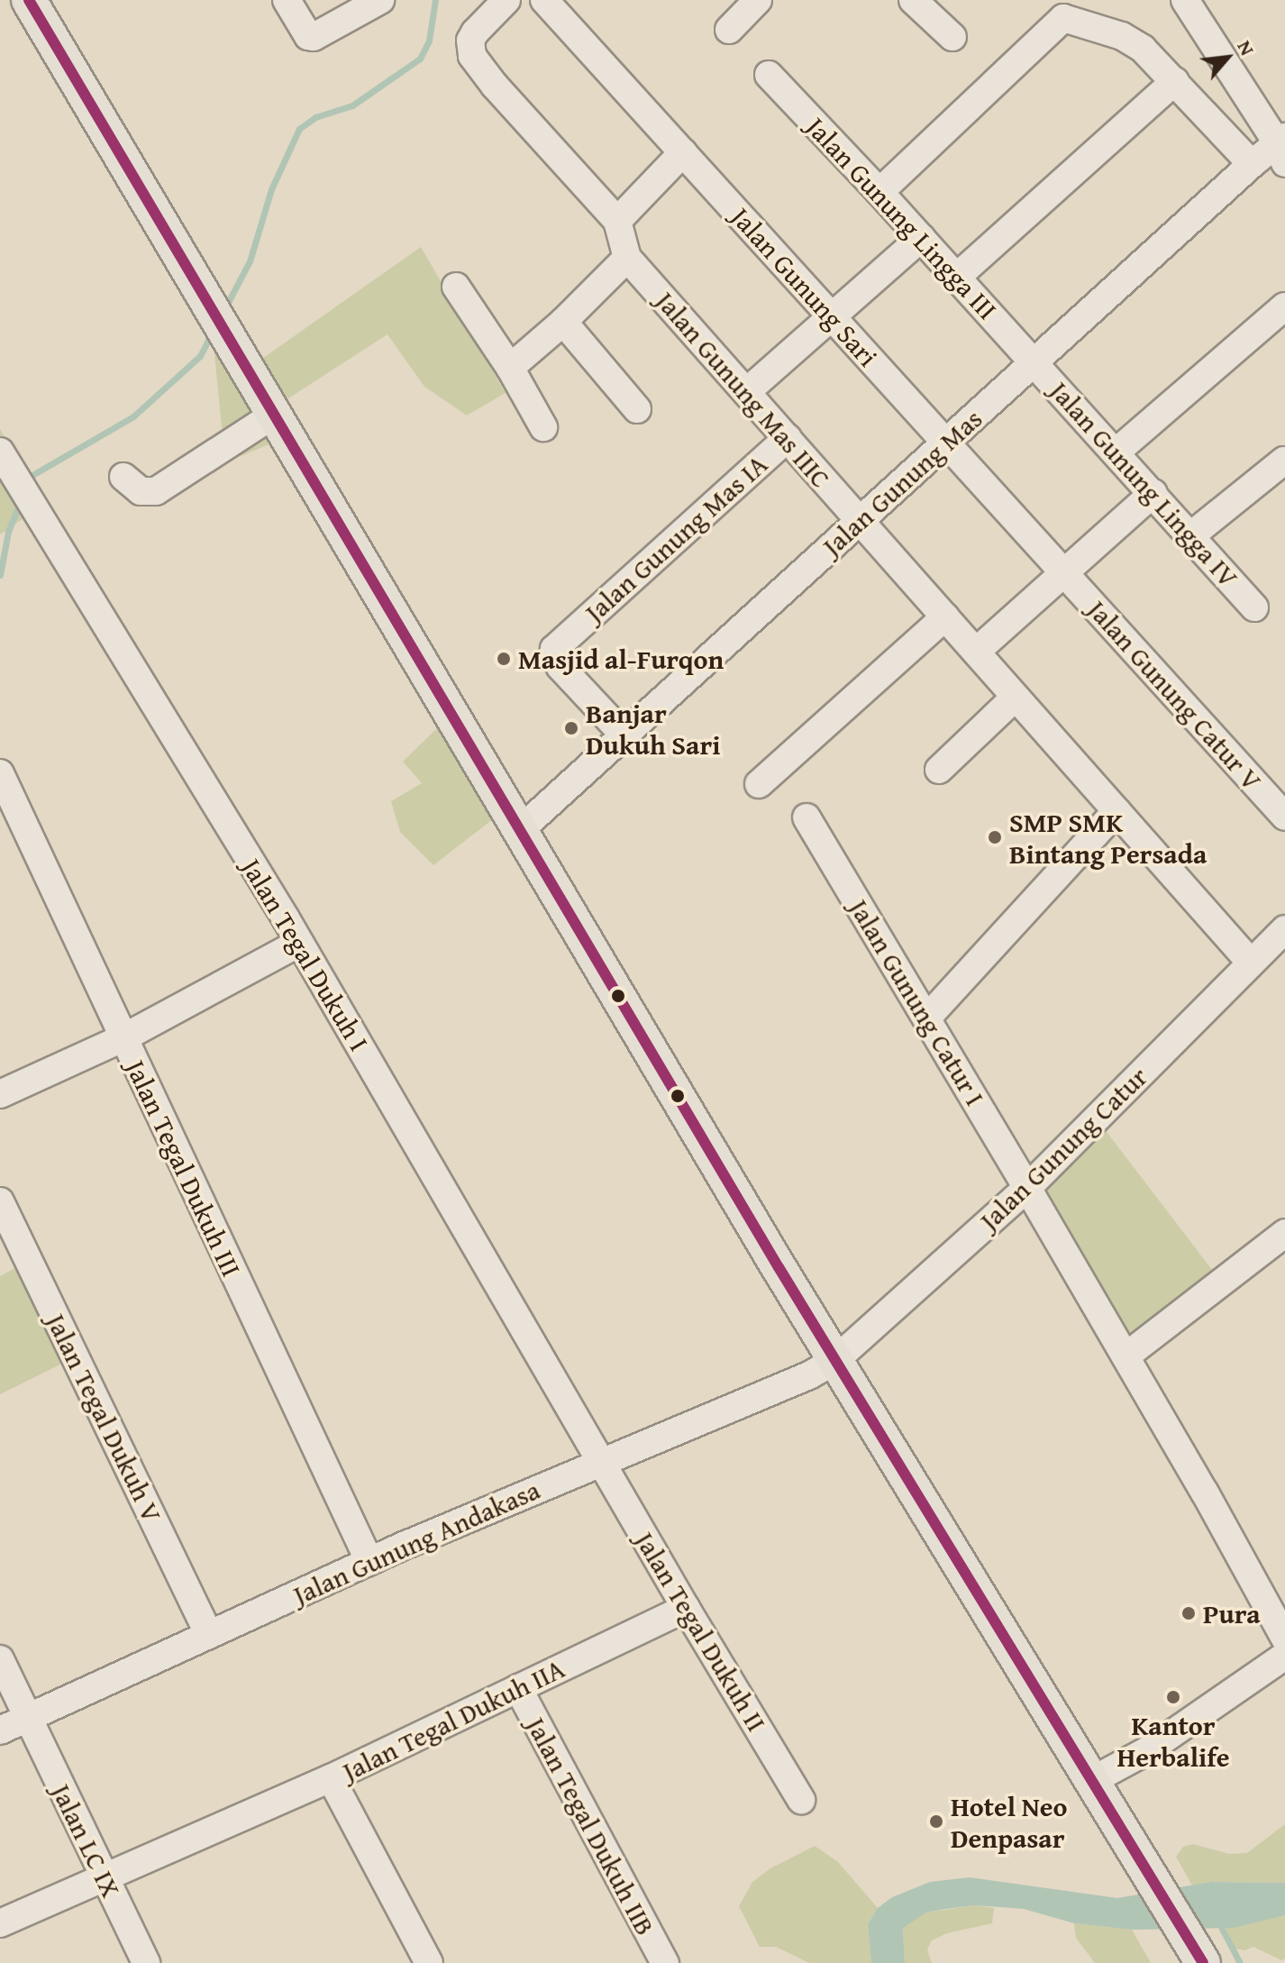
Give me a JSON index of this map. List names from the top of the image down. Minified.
{"streets":{"street":["Jalan Gunung Lingga III","Jalan Gunung Sari","Jalan Gunung Mas IIIC","Jalan Gunung Mas","Jalan Gunung Lingga IV","Jalan Gunung Mas IA","Jalan Gunung Catur V","Jalan Tegal Dukuh I","Jalan Gunung Catur I","Jalan Gunung Catur","Jalan Tegal Dukuh III","Jalan Tegal Dukuh V","Jalan Gunung Andakasa","Jalan Tegal Dukuh II","Jalan Tegal Dukuh IIA","Jalan Tegal Dukuh IIB","Jalan LC IX"]},"crossings":[["Jalan Gunung Lingga III","Jalan Gunung Mas"],["Jalan Gunung Lingga III","Jalan Gunung Lingga IV"],["Jalan Gunung Sari","Jalan Gunung Mas"],["Jalan Gunung Sari","Jalan Gunung Catur V"],["Jalan Gunung Mas IIIC","Jalan Gunung Mas"],["Jalan Gunung Mas IIIC","Jalan Gunung Mas IA"],["Jalan Gunung Mas IIIC","Jalan Gunung Catur"],["Jalan Gunung Mas","Jalan Gunung Lingga IV"],["Jalan Gunung Mas","Jalan Gunung Mas IA"],["Jalan Tegal Dukuh I","Jalan Gunung Andakasa"],["Jalan Tegal Dukuh I","Jalan Tegal Dukuh II"],["Jalan Gunung Catur I","Jalan Gunung Catur"],["Jalan Gunung Catur","Jalan Gunung Andakasa"],["Jalan Tegal Dukuh III","Jalan Gunung Andakasa"],["Jalan Tegal Dukuh V","Jalan Gunung Andakasa"],["Jalan Gunung Andakasa","Jalan Tegal Dukuh II"],["Jalan Gunung Andakasa","Jalan LC IX"],["Jalan Tegal Dukuh II","Jalan Tegal Dukuh IIA"],["Jalan Tegal Dukuh IIA","Jalan Tegal Dukuh IIB"]],"places":["Masjid al-Furqon","Banjar Dukuh Sari","SMP SMK Bintang Persada","Pura","Kantor Herbalife","Hotel Neo Denpasar"],"north":"top right"}
